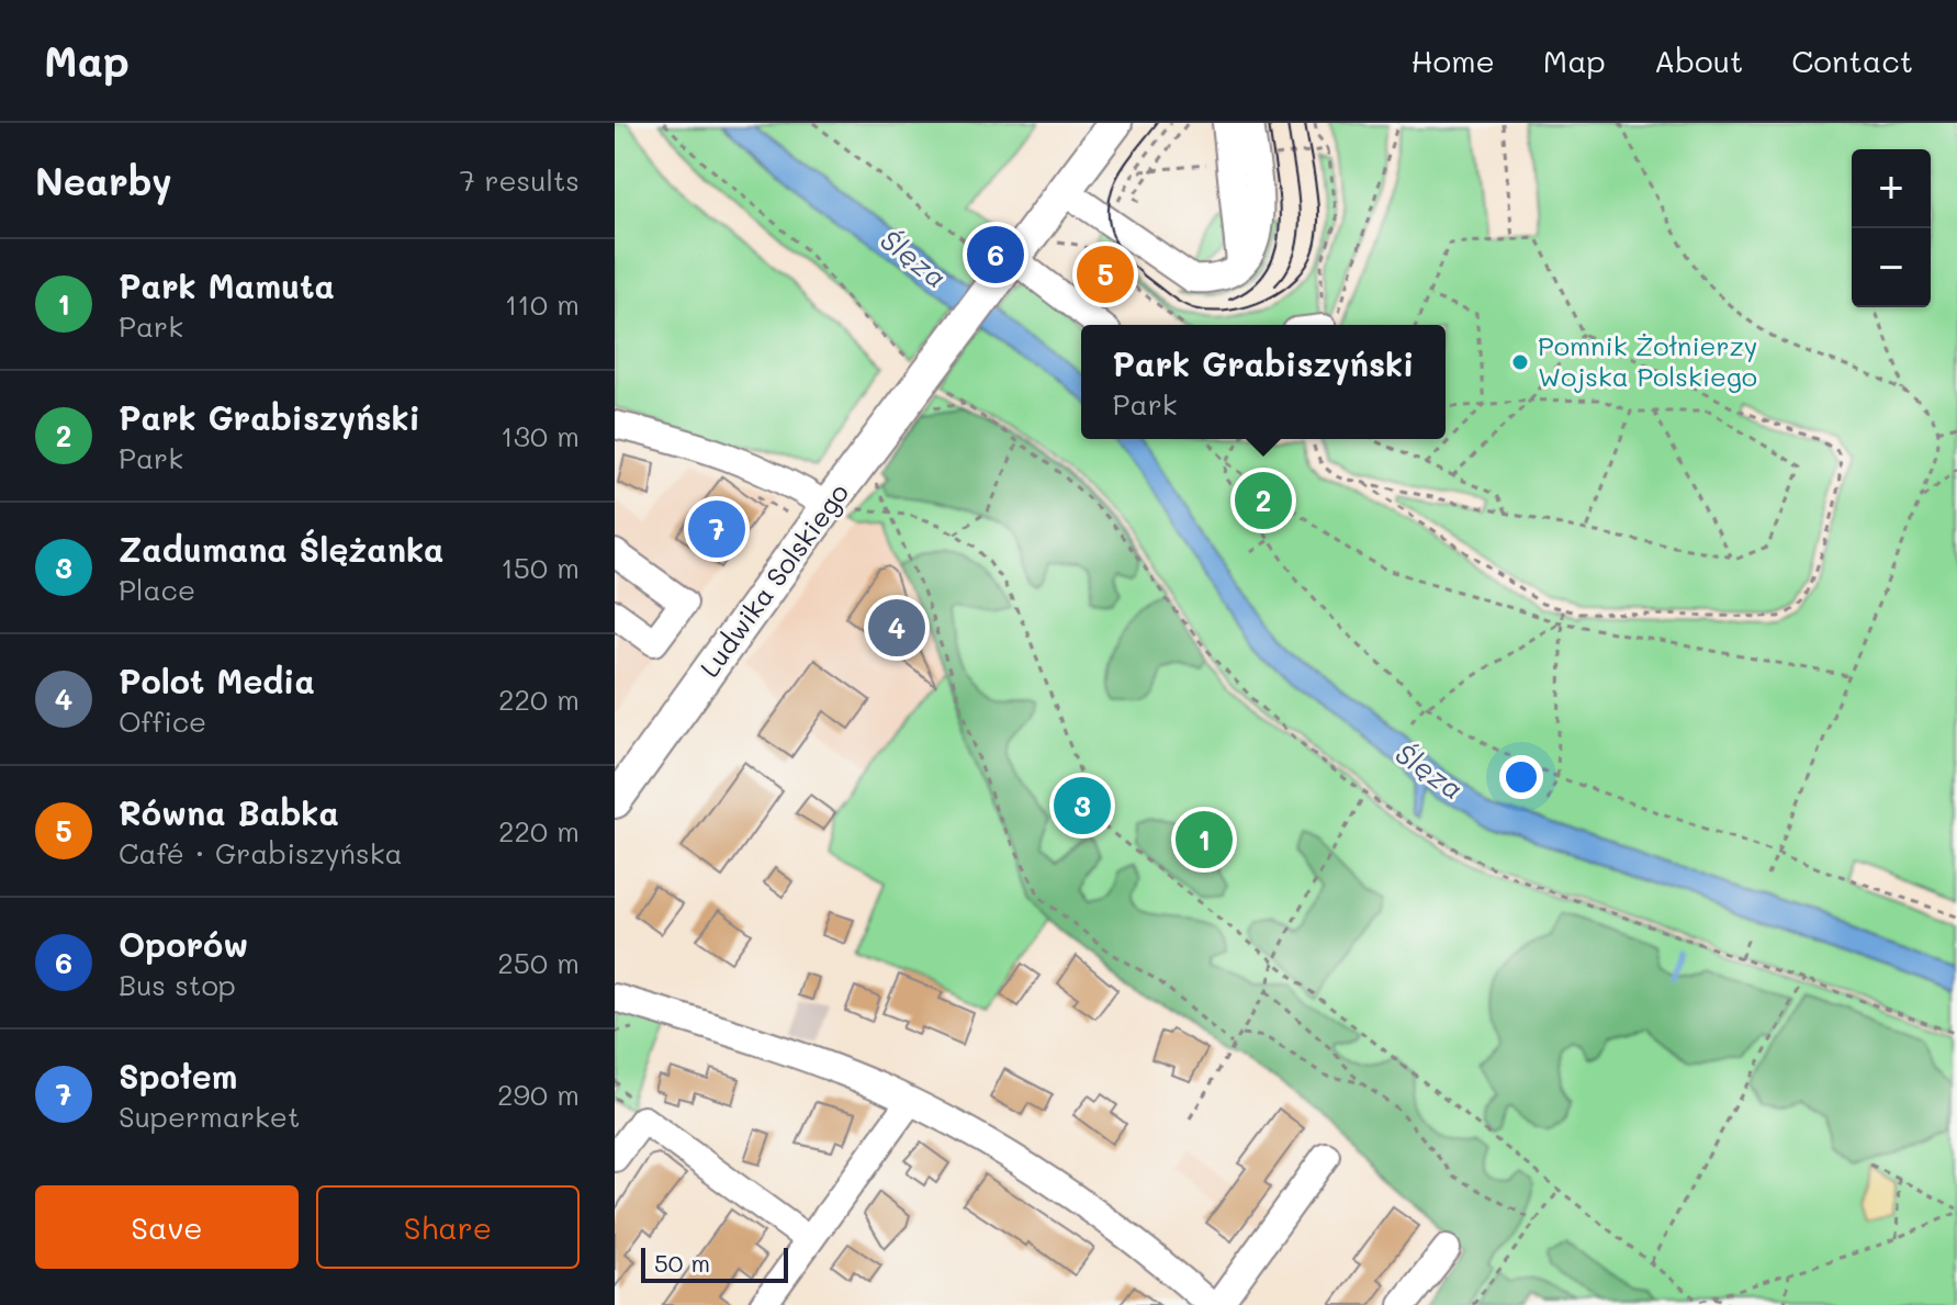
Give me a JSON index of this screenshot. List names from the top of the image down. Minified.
{"streets":{"main road":["Ludwika Solskiego"]},"water":["Ślęza"],"places":["Pomnik Żołnierzy Wojska Polskiego"],"scale_bar":"50 m","page":{"header":"Map","nav":["Home","Map","About","Contact"],"heading":["Nearby","7 results"],"map_buttons":["+","−"],"pins":["6","5","2","7","4","3","1"],"list":[{"mark":"1","name":"Park Mamuta","note":"Park","value":"110 m"},{"mark":"2","name":"Park Grabiszyński","note":"Park","value":"130 m"},{"mark":"3","name":"Zadumana Ślężanka","note":"Place","value":"150 m"},{"mark":"4","name":"Polot Media","note":"Office","value":"220 m"},{"mark":"5","name":"Równa Babka","note":"Café · Grabiszyńska","value":"220 m"},{"mark":"6","name":"Oporów","note":"Bus stop","value":"250 m"},{"mark":"7","name":"Społem","note":"Supermarket","value":"290 m"}],"popup":["Park Grabiszyński","Park"],"buttons":["Save","Share"],"scale":"50 m"}}
